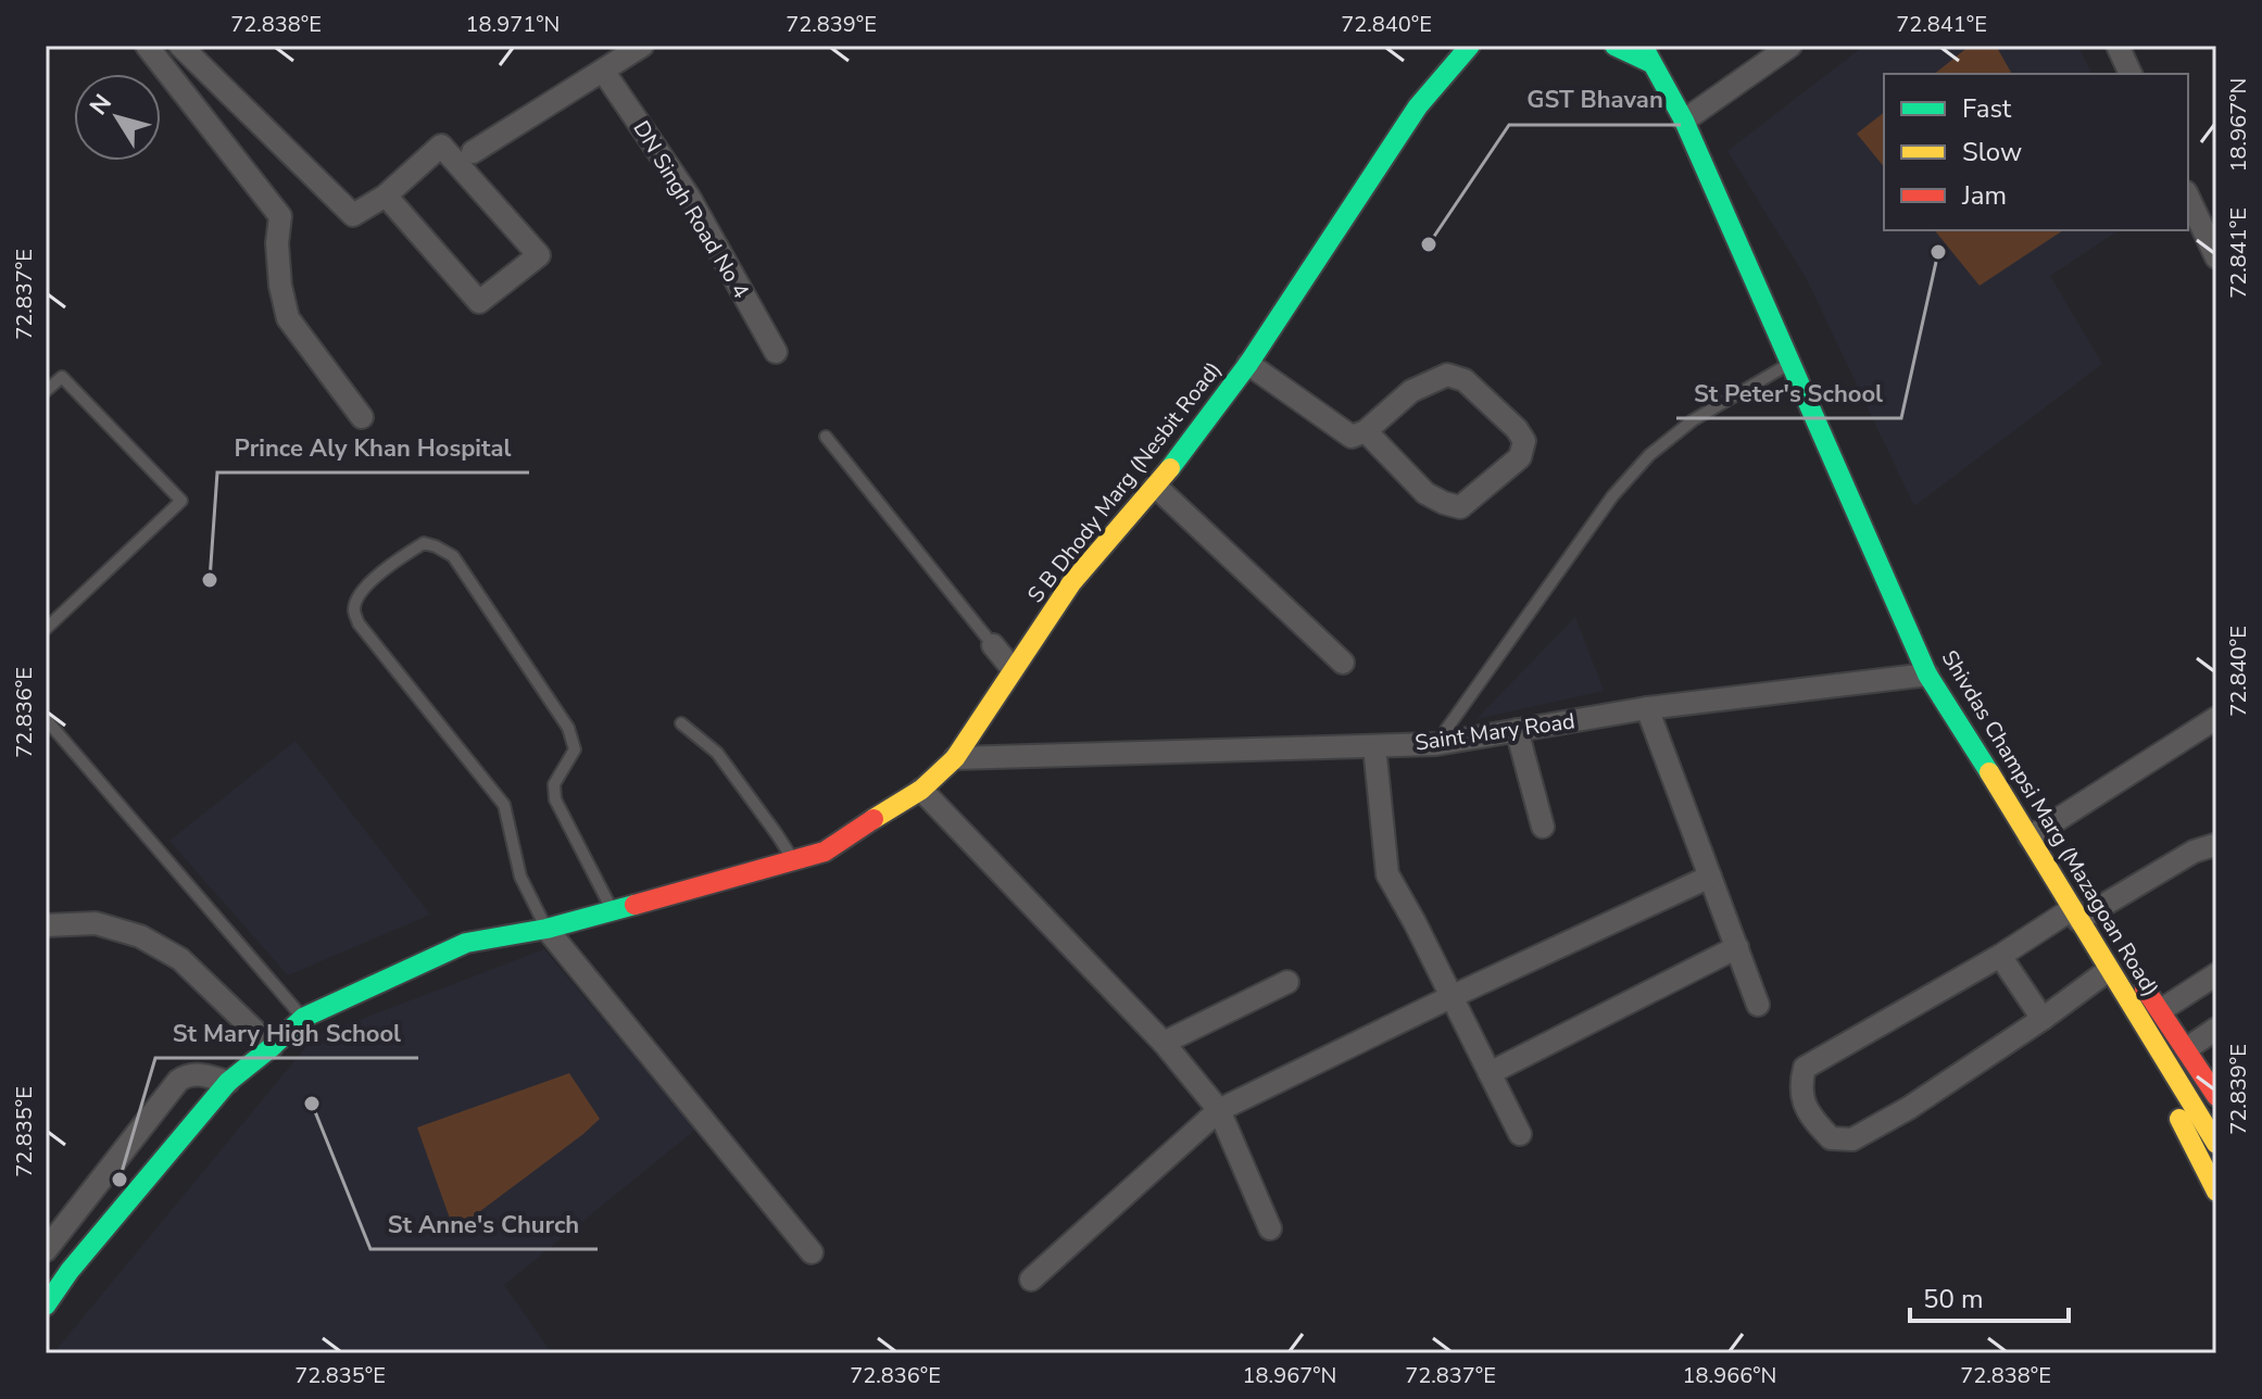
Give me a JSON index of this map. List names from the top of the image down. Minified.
{"streets":{"main road":["S B Dhody Marg (Nesbit Road)","Shivdas Champsi Marg (Mazagoan Road)"],"street":["DN Singh Road No 4","Saint Mary Road"]},"crossings":[["S B Dhody Marg (Nesbit Road)","Saint Mary Road"],["Saint Mary Road","Shivdas Champsi Marg (Mazagoan Road)"]],"places":["GST Bhavan","St Peter's School","Prince Aly Khan Hospital","St Anne's Church","St Mary High School"],"legend":["Fast","Slow","Jam"],"scale_bar":"50 m","north":"top left","coordinates":["72.838°E","18.971°N","72.839°E","72.840°E","72.841°E","18.967°N","72.837°E","72.836°E","72.835°E","18.966°N"]}
